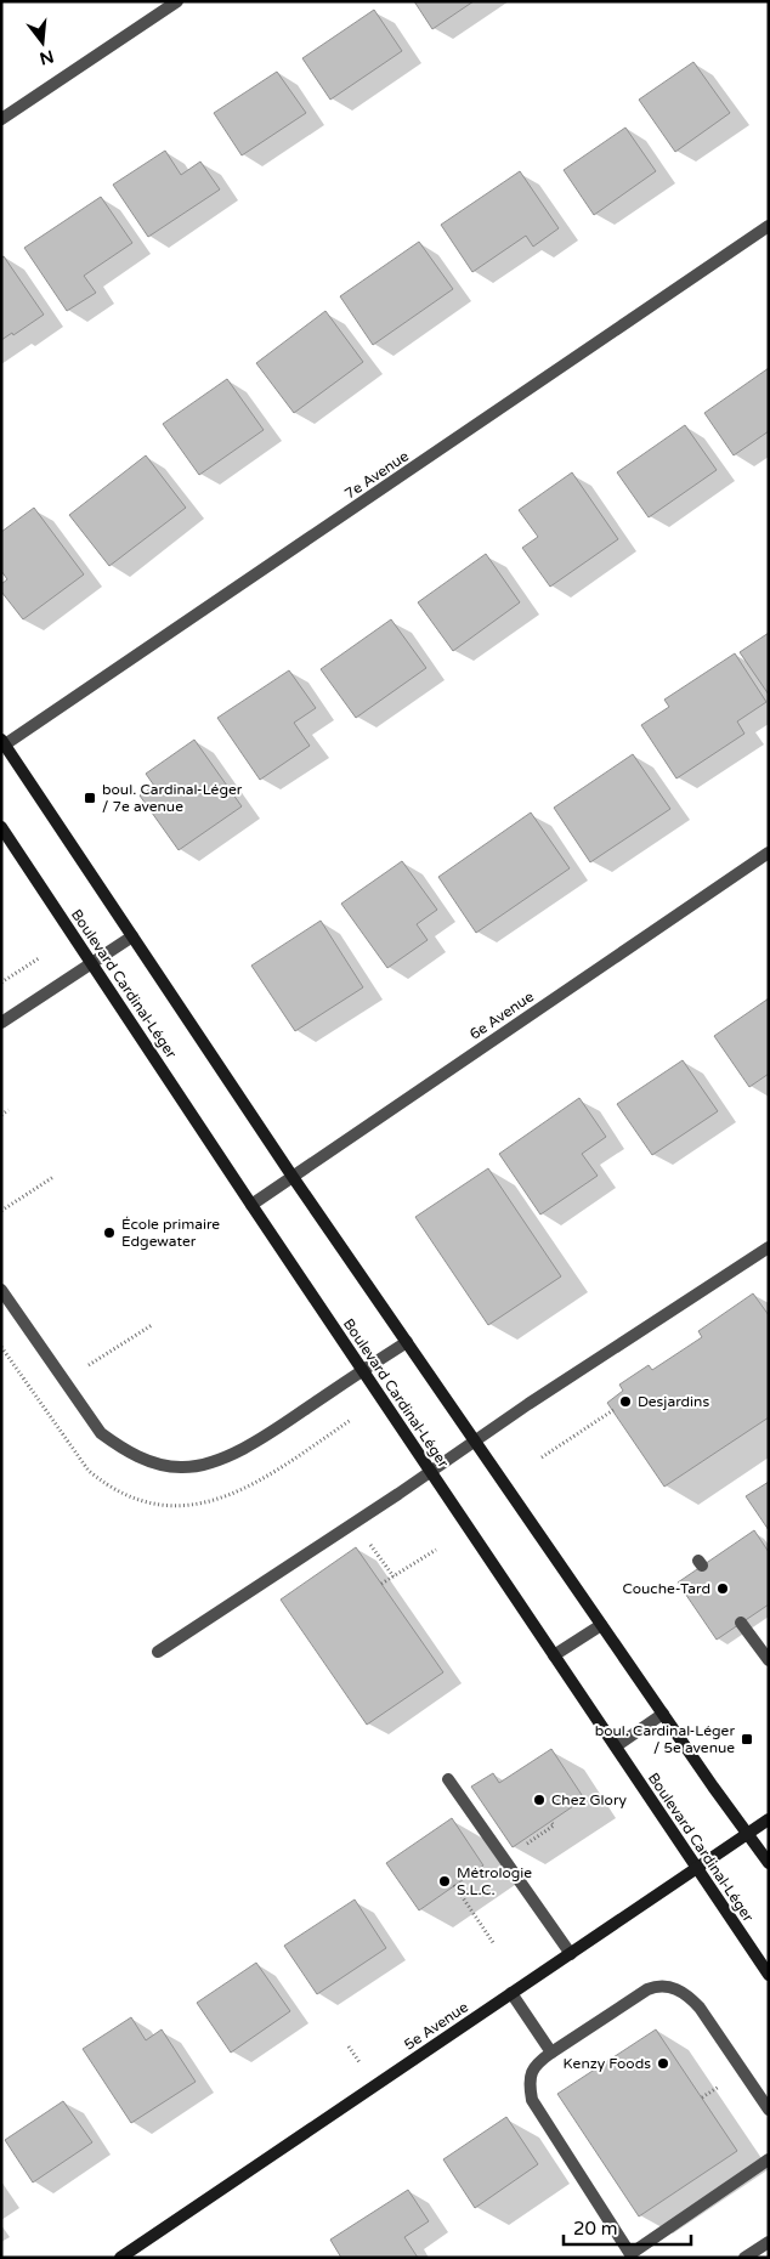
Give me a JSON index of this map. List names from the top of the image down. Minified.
{"streets":{"street":["7e Avenue","Boulevard Cardinal-Léger","6e Avenue","5e Avenue"]},"crossings":[["Boulevard Cardinal-Léger","6e Avenue"],["Boulevard Cardinal-Léger","5e Avenue"]],"places":{"transit":["boul. Cardinal-Léger / 7e avenue","boul. Cardinal-Léger / 5e avenue"],"other":["École primaire Edgewater","Desjardins","Couche-Tard","Chez Glory","Métrologie S.L.C.","Kenzy Foods"]},"scale_bar":"20 m","north":"bottom"}
